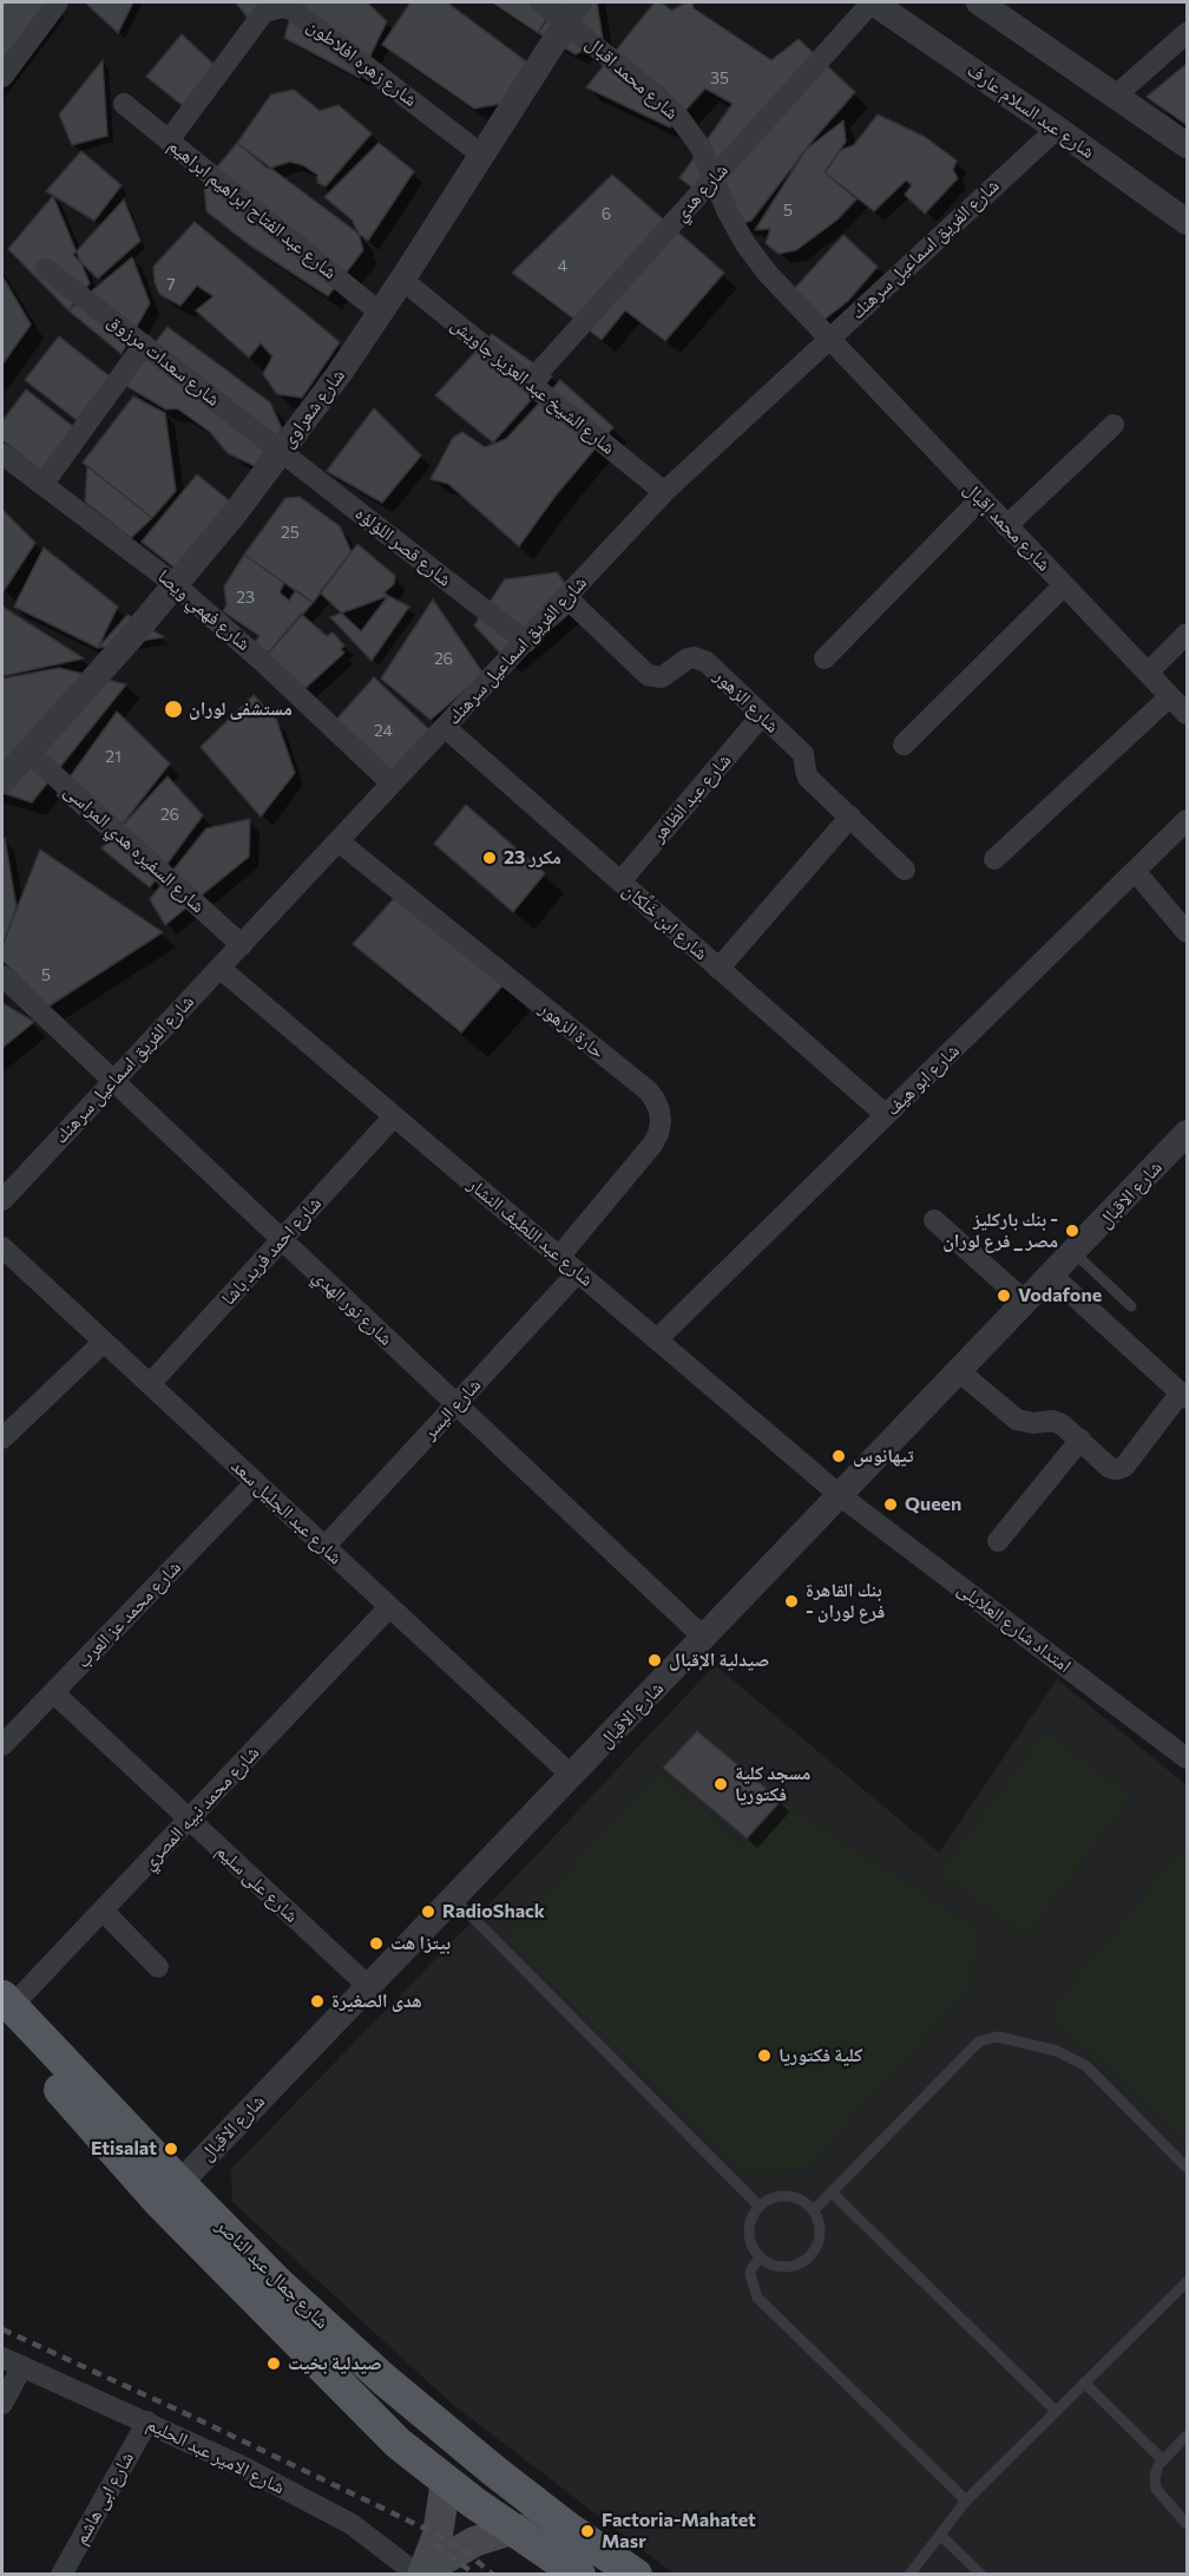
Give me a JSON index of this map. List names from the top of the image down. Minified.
{"streets":{"main road":["شارع جمال عبد الناصر"],"street":["شارع زهره افلاطون","شارع محمد اقبال","شارع عبد السلام عارف","شارع هدي","شارع عبد الفتاح ابراهيم ابراهيم","شارع الفريق اسماعيل سرهنك","شارع سعدات مرزوق","شارع الشيخ عبد العزيز جاويش","شارع شعراوى","شارع محمد إقبال","شارع قصر اللؤلؤه","شارع فهمي ويصا","شارع الزهور","شارع عبد الظاهر","شارع السفيره هدي المراسى","شارع ابن خَلِّكان","حارة الزهور","شارع ابو هيف","شارع الاقبال","شارع عبد اللطيف النشار","شارع احمد فريد باشا","شارع نور الهدي","شارع اليسر","شارع عبد الجليل سعد","شارع محمد عز العرب","امتداد شارع العلايلى","شارع محمد نبيه المصري","شارع على سليم","شارع الامير عبد الحليم","شارع ابى هاشم"]},"crossings":[["شارع زهره افلاطون","شارع عبد الفتاح ابراهيم ابراهيم"],["شارع زهره افلاطون","شارع شعراوى"],["شارع محمد اقبال","شارع هدي"],["شارع محمد اقبال","شارع الفريق اسماعيل سرهنك"],["شارع محمد اقبال","شارع شعراوى"],["شارع محمد اقبال","شارع محمد إقبال"],["شارع عبد السلام عارف","شارع هدي"],["شارع عبد السلام عارف","شارع الفريق اسماعيل سرهنك"],["شارع هدي","شارع الشيخ عبد العزيز جاويش"],["شارع عبد الفتاح ابراهيم ابراهيم","شارع شعراوى"],["شارع الفريق اسماعيل سرهنك","شارع الشيخ عبد العزيز جاويش"],["شارع الفريق اسماعيل سرهنك","شارع محمد إقبال"],["شارع الفريق اسماعيل سرهنك","شارع قصر اللؤلؤه"],["شارع الفريق اسماعيل سرهنك","شارع فهمي ويصا"],["شارع الفريق اسماعيل سرهنك","شارع الزهور"],["شارع الفريق اسماعيل سرهنك","شارع السفيره هدي المراسى"],["شارع الفريق اسماعيل سرهنك","شارع ابن خَلِّكان"],["شارع الفريق اسماعيل سرهنك","حارة الزهور"],["شارع الفريق اسماعيل سرهنك","شارع عبد اللطيف النشار"],["شارع الفريق اسماعيل سرهنك","شارع نور الهدي"],["شارع سعدات مرزوق","شارع شعراوى"],["شارع سعدات مرزوق","شارع قصر اللؤلؤه"],["شارع الشيخ عبد العزيز جاويش","شارع شعراوى"],["شارع شعراوى","شارع قصر اللؤلؤه"],["شارع شعراوى","شارع فهمي ويصا"],["شارع شعراوى","شارع السفيره هدي المراسى"],["شارع الزهور","شارع عبد الظاهر"],["شارع عبد الظاهر","شارع ابن خَلِّكان"],["شارع ابن خَلِّكان","شارع ابو هيف"],["حارة الزهور","شارع عبد اللطيف النشار"],["شارع ابو هيف","شارع عبد اللطيف النشار"],["شارع الاقبال","شارع عبد اللطيف النشار"],["شارع الاقبال","شارع نور الهدي"],["شارع الاقبال","شارع عبد الجليل سعد"],["شارع الاقبال","امتداد شارع العلايلى"],["شارع الاقبال","شارع على سليم"],["شارع الاقبال","شارع جمال عبد الناصر"],["شارع عبد اللطيف النشار","شارع احمد فريد باشا"],["شارع عبد اللطيف النشار","شارع اليسر"],["شارع عبد اللطيف النشار","امتداد شارع العلايلى"],["شارع احمد فريد باشا","شارع نور الهدي"],["شارع احمد فريد باشا","شارع عبد الجليل سعد"],["شارع نور الهدي","شارع اليسر"],["شارع اليسر","شارع عبد الجليل سعد"],["شارع عبد الجليل سعد","شارع محمد عز العرب"],["شارع عبد الجليل سعد","شارع محمد نبيه المصري"],["شارع محمد عز العرب","شارع على سليم"],["شارع محمد نبيه المصري","شارع على سليم"],["شارع محمد نبيه المصري","شارع جمال عبد الناصر"],["شارع الامير عبد الحليم","شارع ابى هاشم"]],"places":["مستشفى لوران","23 مكرر","بنك باركليز - مصر _ فرع لوران","Vodafone","تيهانوس","Queen","بنك القاهرة - فرع لوران","صيدلية الإقبال","مسجد كلية فكتوريا","RadioShack","بيتزا هت","هدى الصغيرة","كلية فكتوريا","Etisalat","صيدلية بخيت","Factoria-Mahatet Masr"],"house_numbers":["35","5","6","4","7","25","23","26","24","21","26","5"]}
